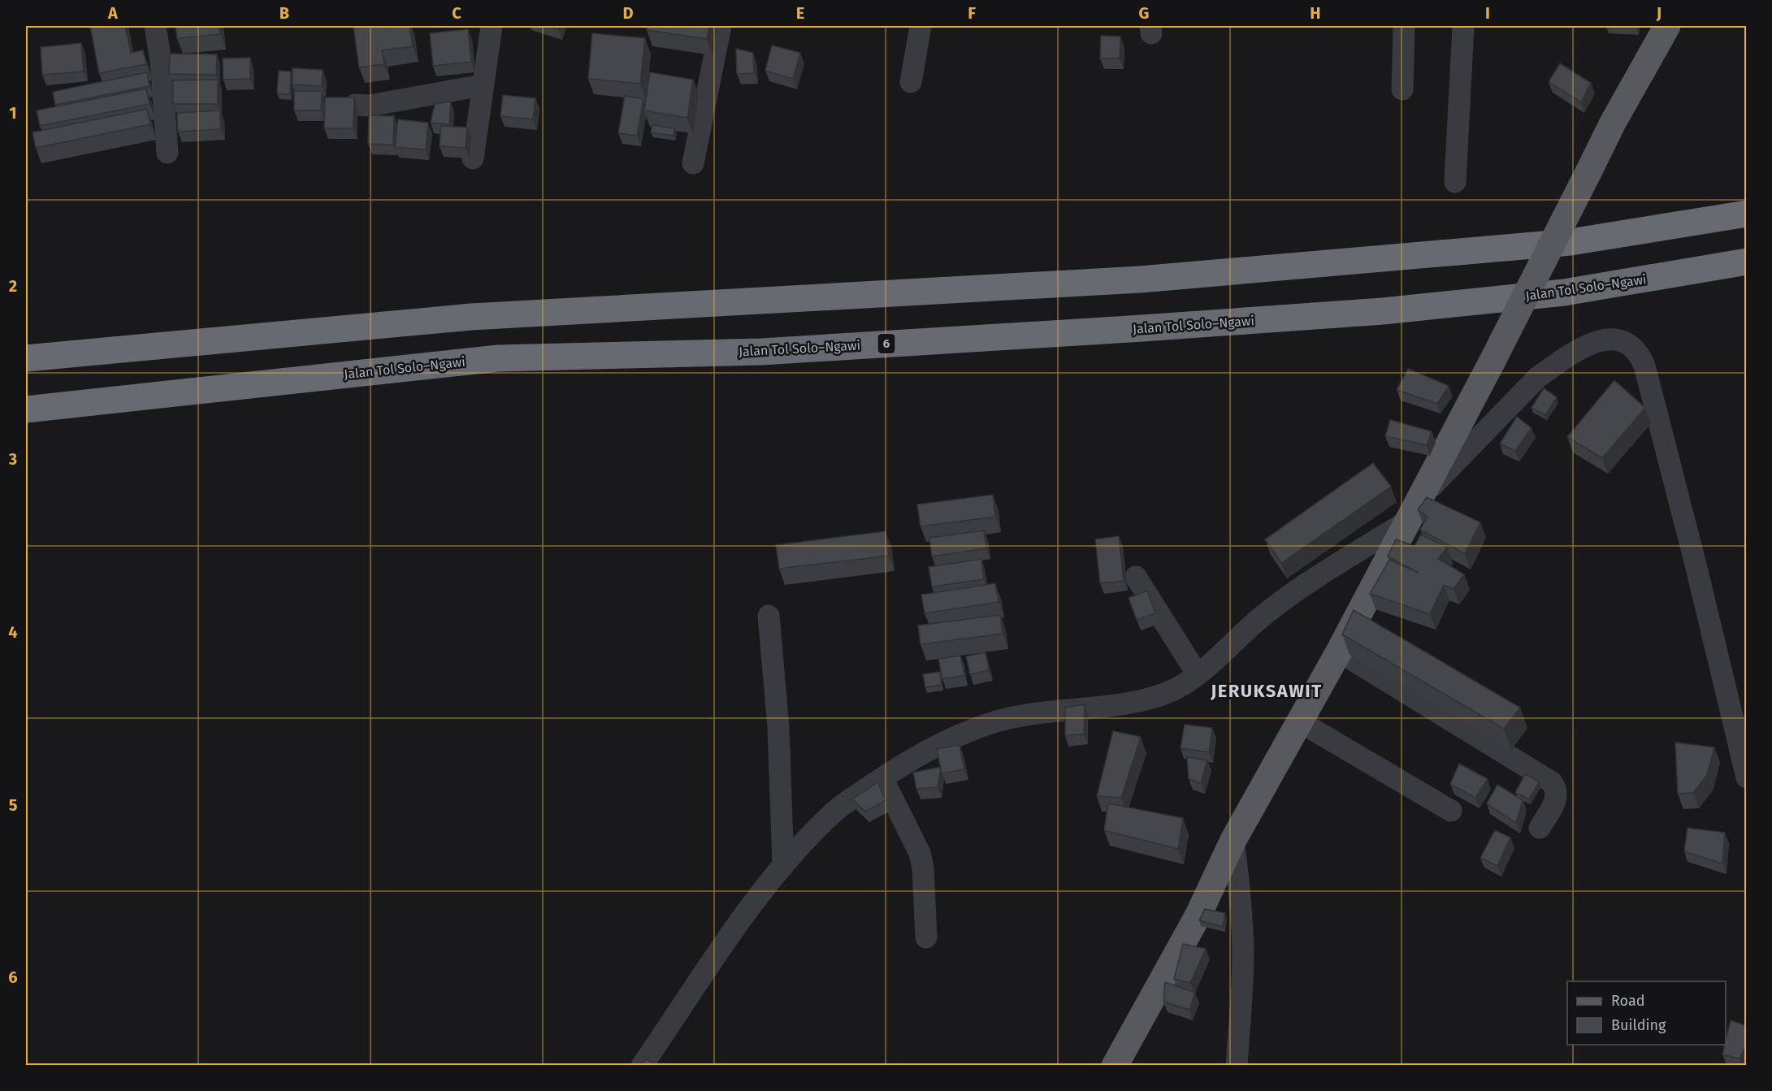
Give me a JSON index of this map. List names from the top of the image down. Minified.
{"streets":{"highway":["Jalan Tol Solo–Ngawi","6"]},"districts":["JERUKSAWIT"],"legend":["Road","Building"],"grid":{"columns":["A","B","C","D","E","F","G","H","I","J"],"rows":["1","2","3","4","5","6"]}}
